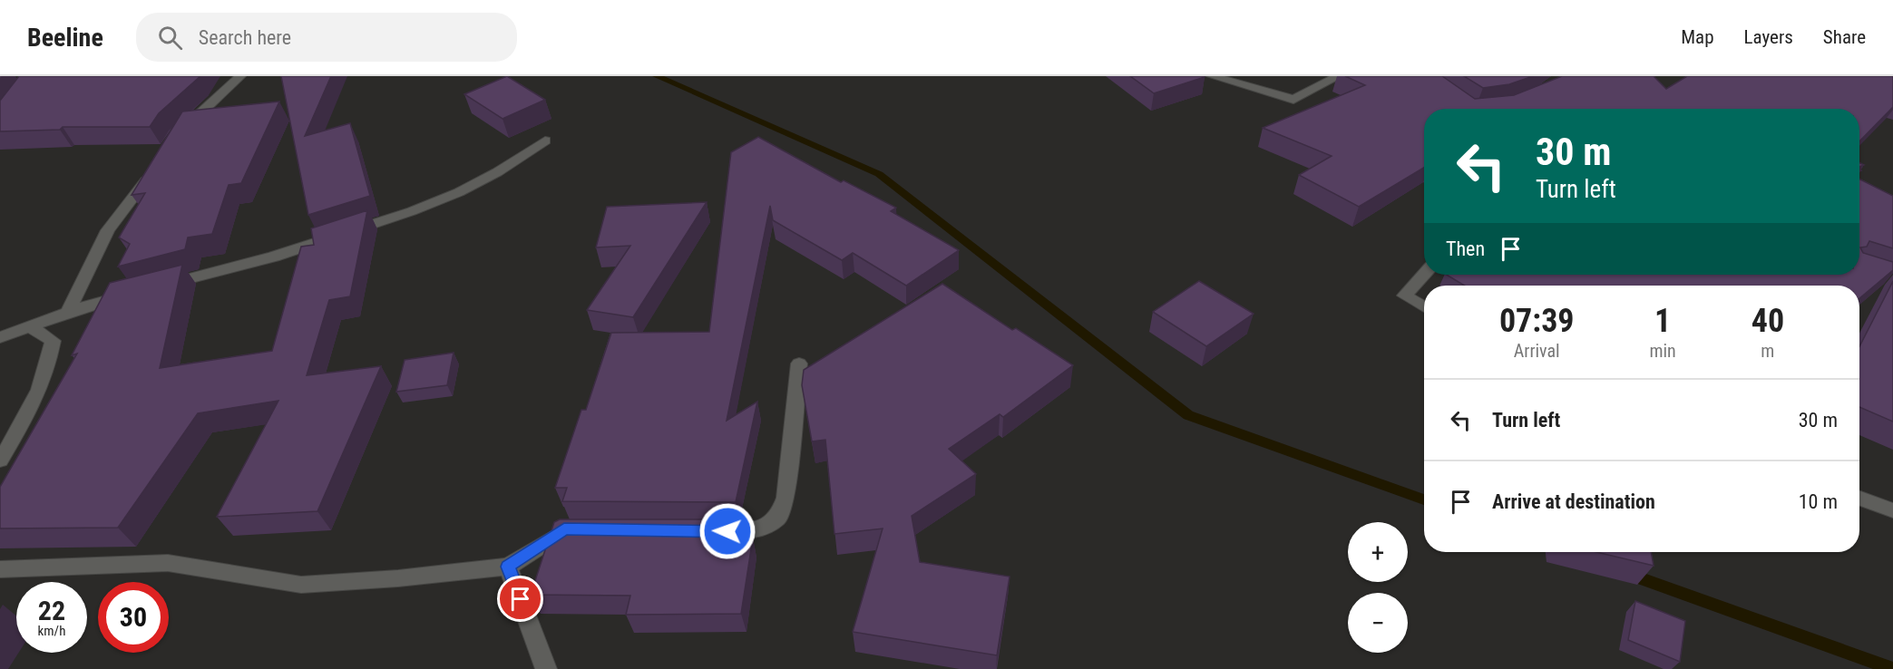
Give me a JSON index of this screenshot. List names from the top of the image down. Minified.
{"page":{"header":"Beeline","search":"Search here","nav":["Map","Layers","Share"],"turn":["30 m","Turn left"],"then":"Then","eta":["07:39","Arrival","1","min","40","m"],"list":[{"name":"Turn left","value":"30 m"},{"name":"Arrive at destination","value":"10 m"}],"map_buttons":["+","−"],"speed":"22 km/h","limit":"30"}}
